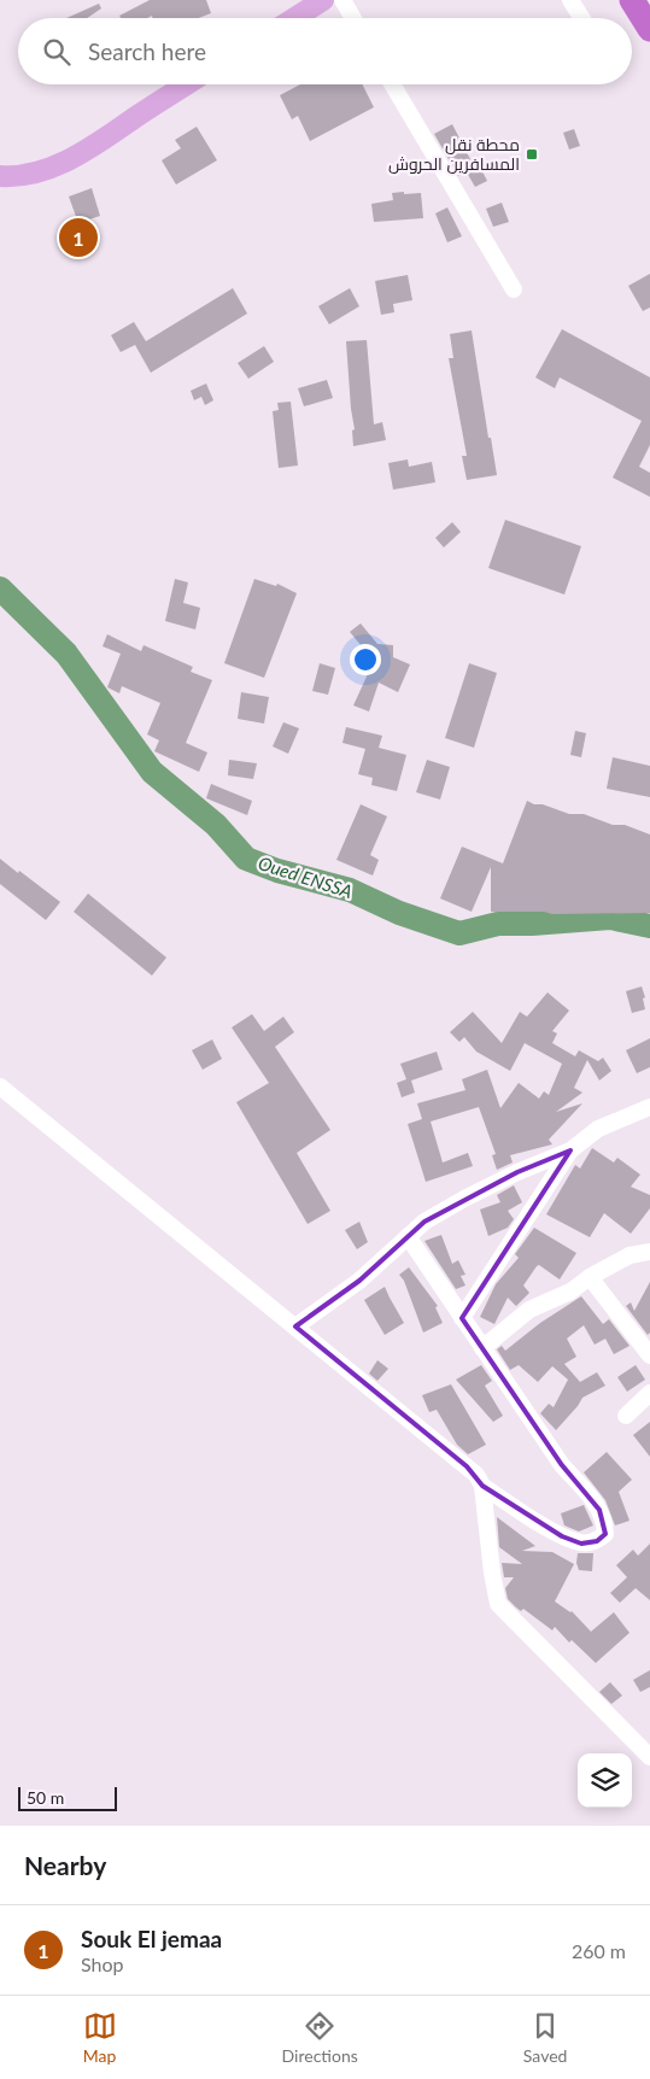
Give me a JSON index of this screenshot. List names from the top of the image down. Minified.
{"water":["Oued ENSSA"],"places":{"transit":["محطة نقل المسافرين الحروش"]},"scale_bar":"50 m","page":{"search":"Search here","pins":"1","scale":"50 m","heading":"Nearby","list":[{"mark":"1","name":"Souk El jemaa","note":"Shop","value":"260 m"}],"nav":["Map","Directions","Saved"]}}
